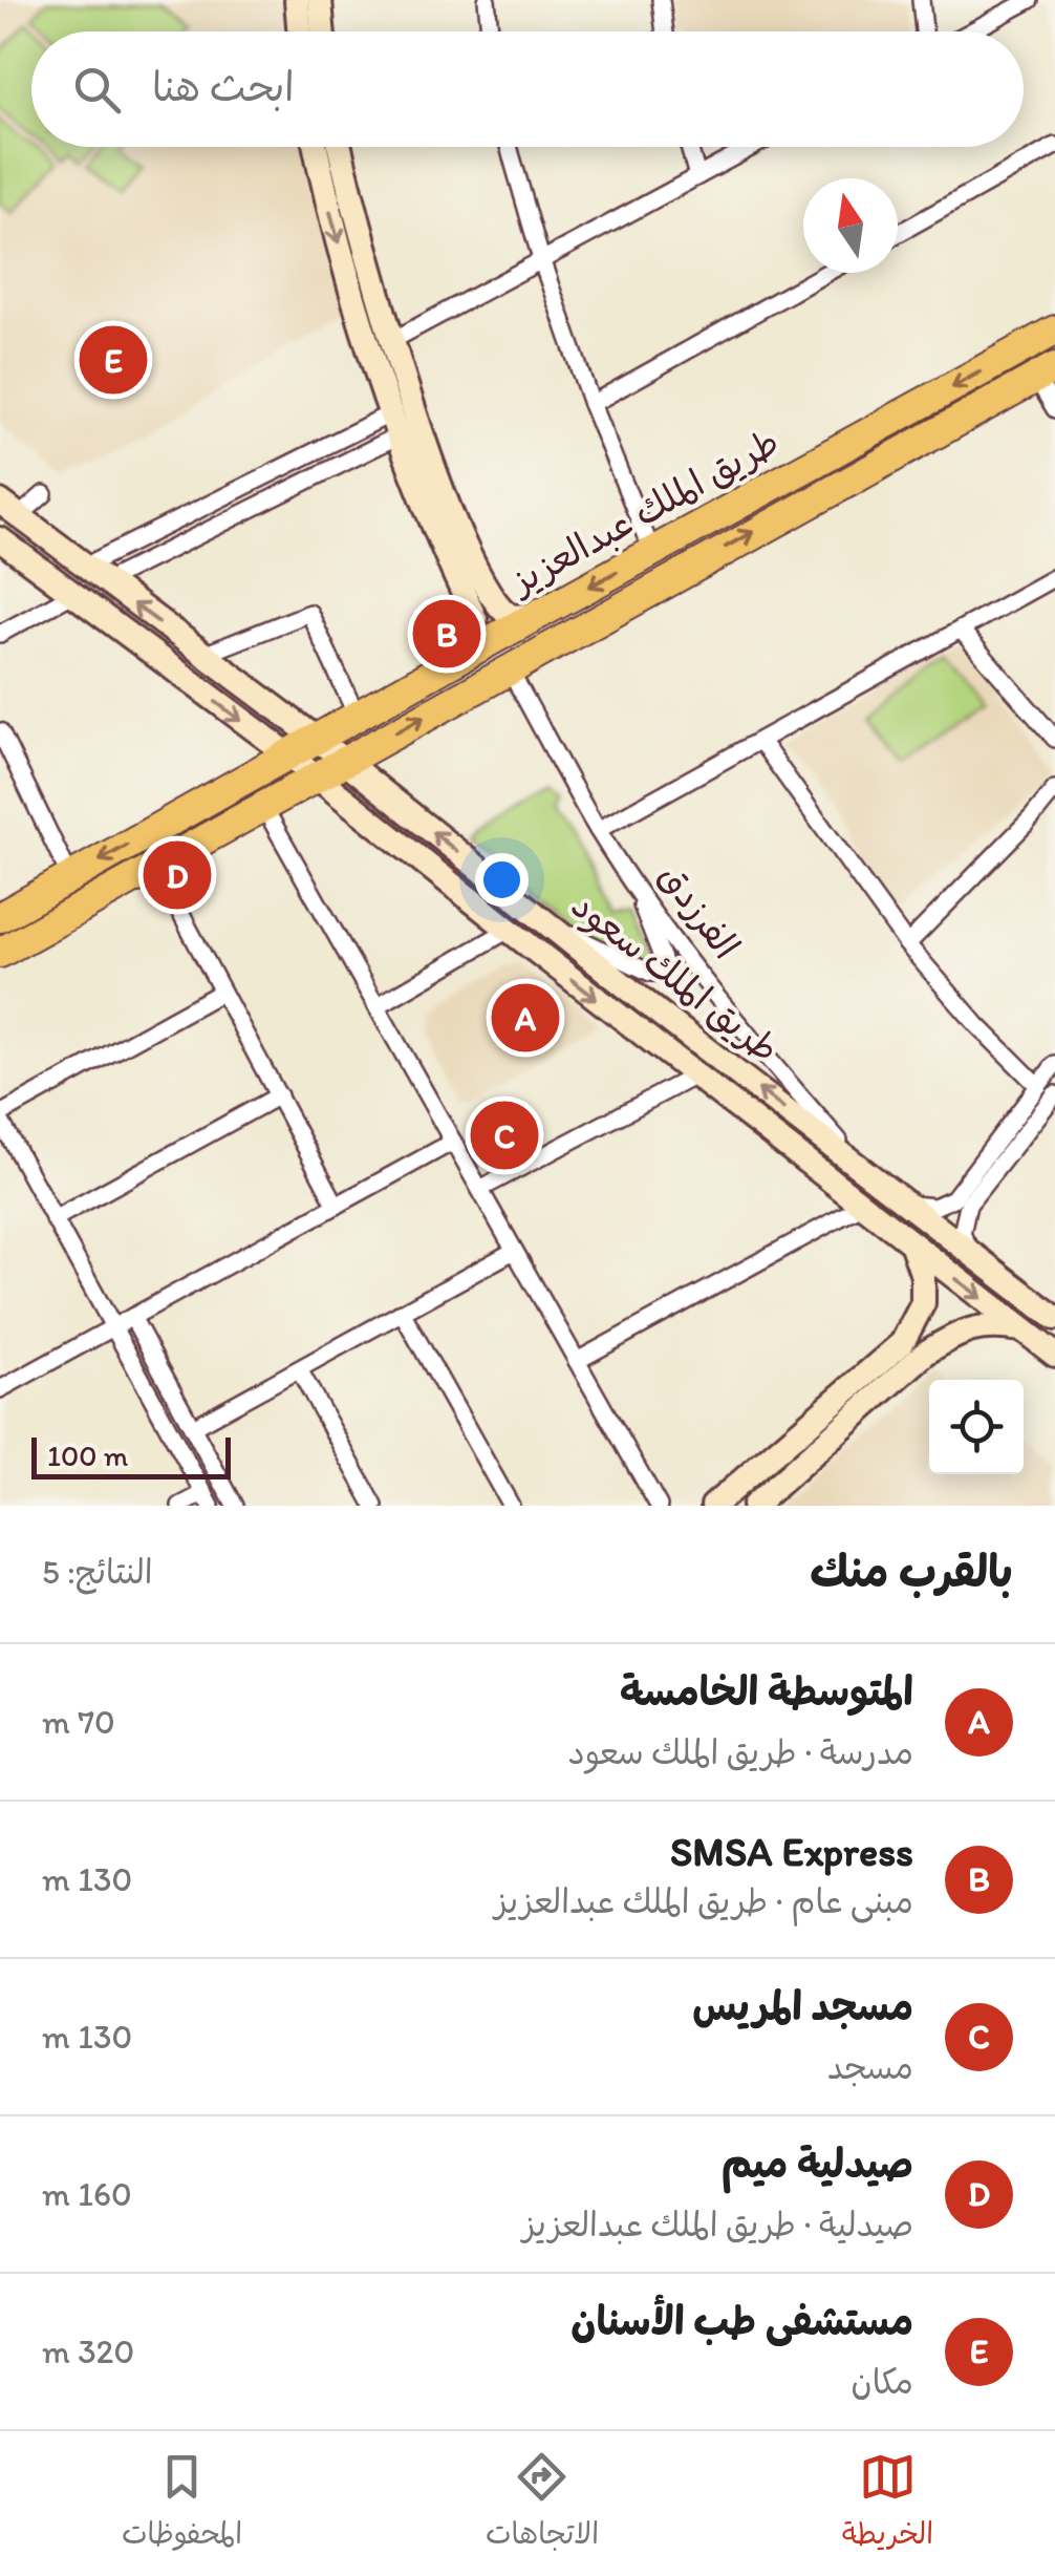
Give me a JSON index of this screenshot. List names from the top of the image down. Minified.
{"streets":{"highway":["طريق الملك عبدالعزيز"],"street":["الفرزدق","طريق الملك سعود"]},"crossings":[["طريق الملك عبدالعزيز","الفرزدق"],["طريق الملك عبدالعزيز","طريق الملك سعود"],["الفرزدق","طريق الملك سعود"]],"scale_bar":"100 m","north":"top","page":{"search":"ابحث هنا","pins":["E","B","D","A","C"],"scale":"100 m","heading":["بالقرب منك","النتائج: 5"],"list":[{"mark":"A","name":"المتوسطة الخامسة","note":"مدرسة · طريق الملك سعود","value":"70 m"},{"mark":"B","name":"SMSA Express","note":"مبنى عام · طريق الملك عبدالعزيز","value":"130 m"},{"mark":"C","name":"مسجد المريس","note":"مسجد","value":"130 m"},{"mark":"D","name":"صيدلية ميم","note":"صيدلية · طريق الملك عبدالعزيز","value":"160 m"},{"mark":"E","name":"مستشفى طب الأسنان","note":"مكان","value":"320 m"}],"nav":["الخريطة","الاتجاهات","المحفوظات"]}}
